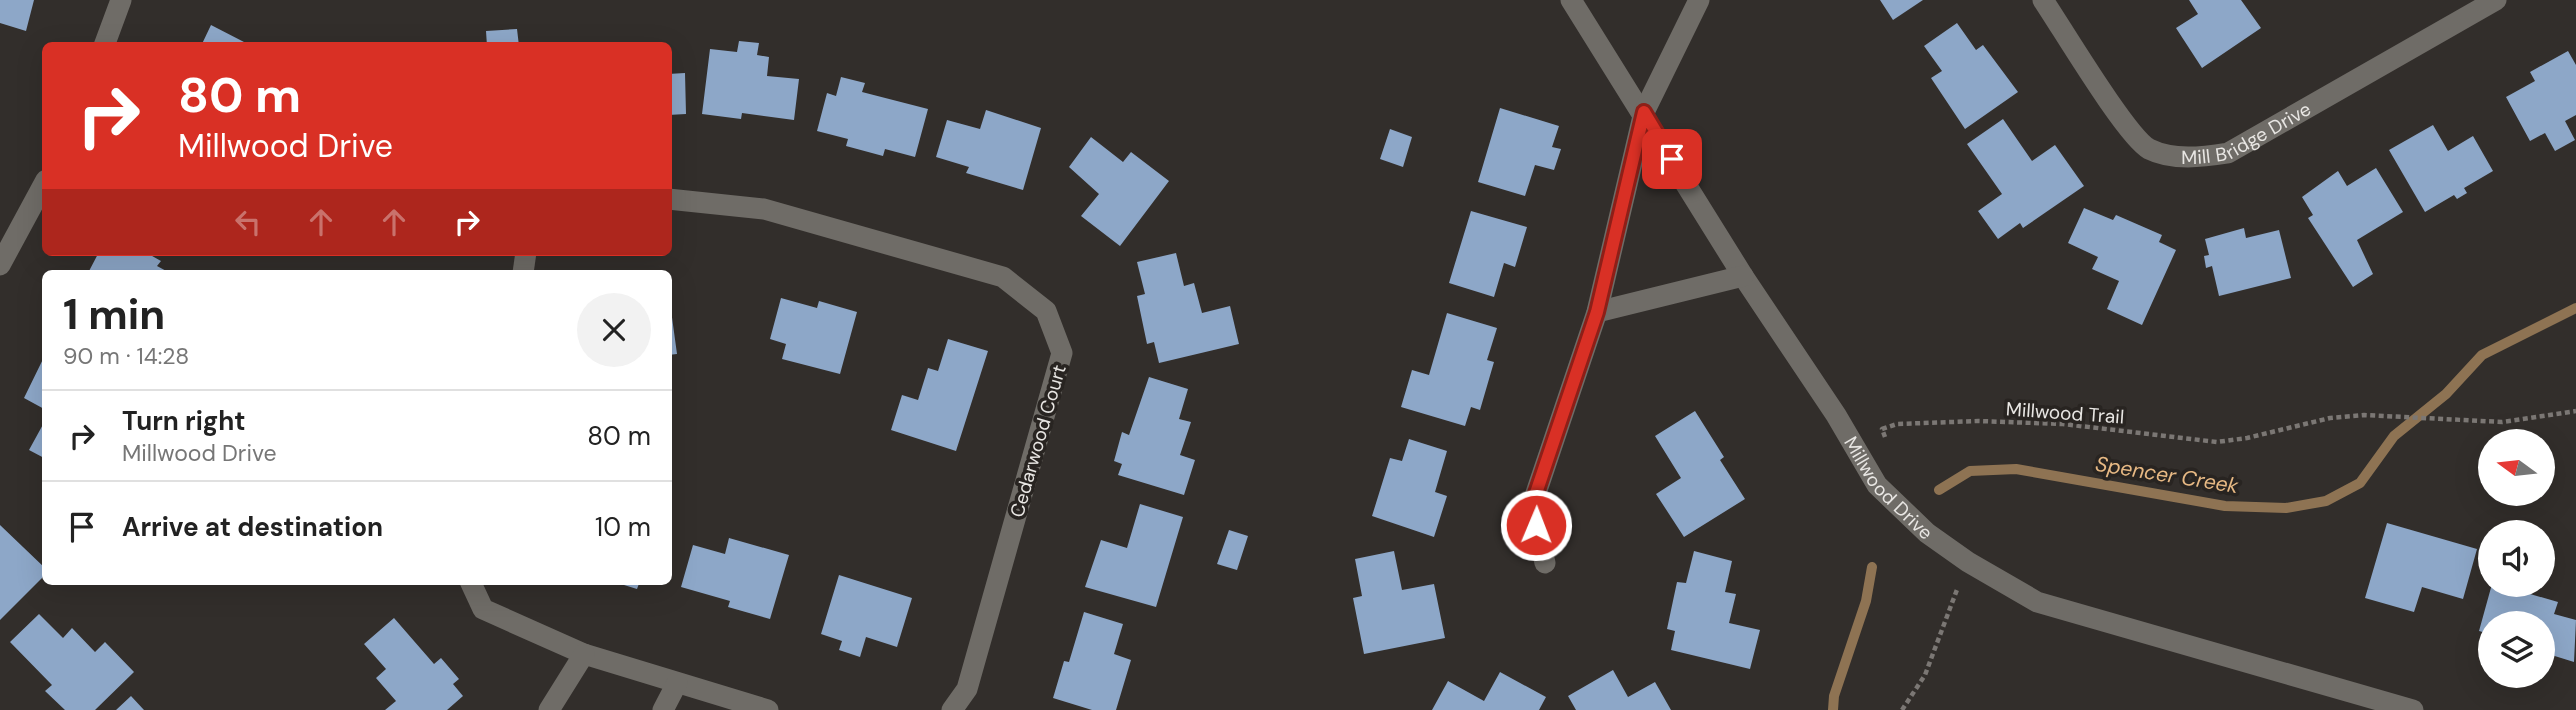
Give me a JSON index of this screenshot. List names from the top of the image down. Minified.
{"streets":{"street":["Mill Bridge Drive","Cedarwood Court","Millwood Drive"],"path":["Millwood Trail"]},"water":["Spencer Creek"],"north":"left","page":{"turn":["80 m","Millwood Drive"],"heading":["1 min","90 m · 14:28"],"list":[{"name":"Turn right","note":"Millwood Drive","value":"80 m"},{"name":"Arrive at destination","value":"10 m"}]}}
